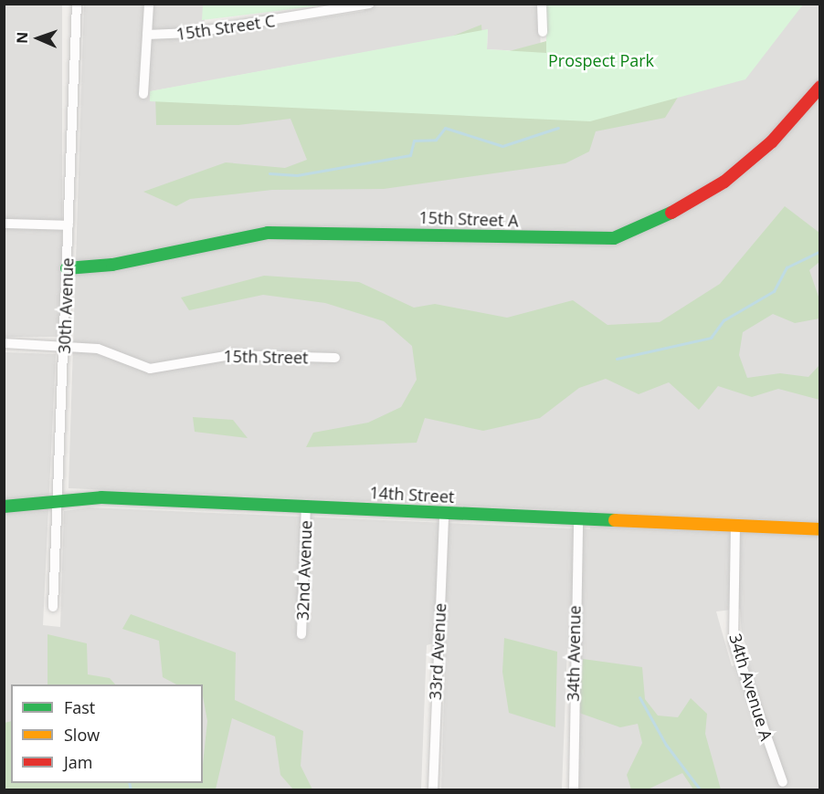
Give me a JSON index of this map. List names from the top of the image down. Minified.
{"streets":{"street":["15th Street C","15th Street A","30th Avenue","15th Street","14th Street","32nd Avenue","33rd Avenue","34th Avenue","34th Avenue A"]},"crossings":[["15th Street A","30th Avenue"],["30th Avenue","15th Street"],["30th Avenue","14th Street"],["14th Street","32nd Avenue"],["14th Street","33rd Avenue"],["14th Street","34th Avenue"],["14th Street","34th Avenue A"]],"parks":["Prospect Park"],"legend":["Fast","Slow","Jam"],"north":"left"}
